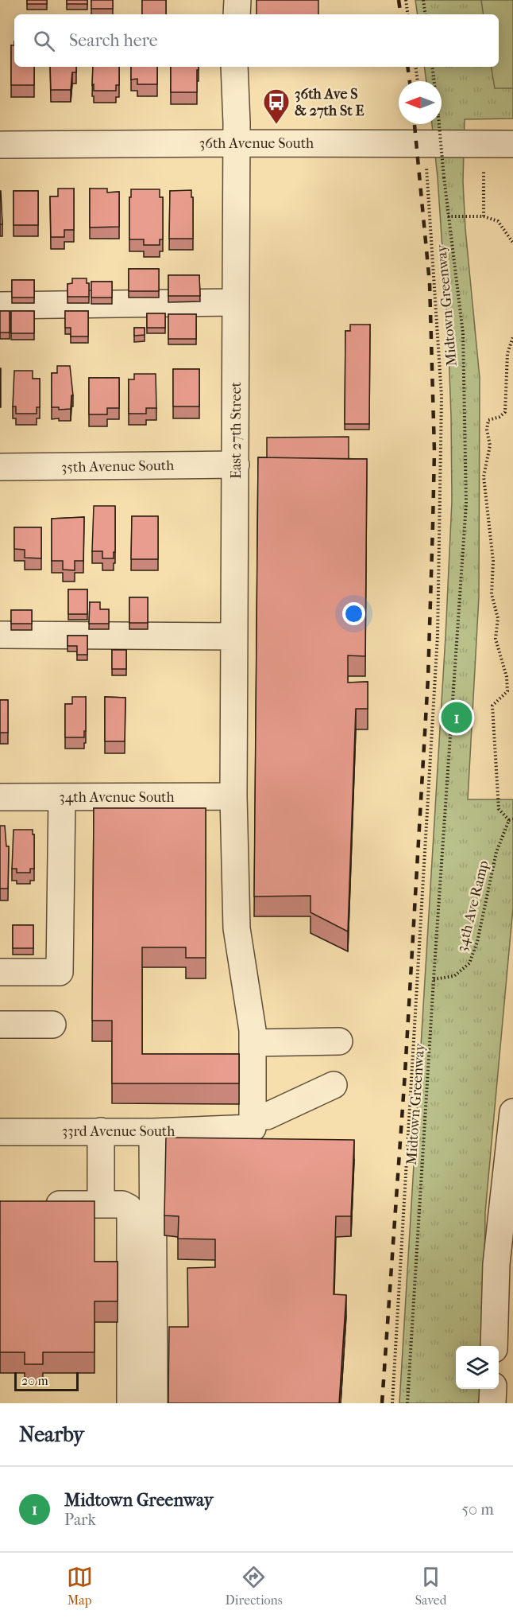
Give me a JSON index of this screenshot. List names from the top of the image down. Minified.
{"streets":{"street":["36th Avenue South","East 27th Street","35th Avenue South","34th Avenue South","33rd Avenue South"],"path":["Midtown Greenway","34th Ave Ramp"]},"crossings":[["36th Avenue South","East 27th Street"],["Midtown Greenway","34th Ave Ramp"],["East 27th Street","35th Avenue South"],["East 27th Street","34th Avenue South"],["East 27th Street","33rd Avenue South"]],"places":{"bus stop":["36th Ave S & 27th St E"]},"scale_bar":"20 m","north":"left","page":{"search":"Search here","pins":"1","scale":"20 m","heading":"Nearby","list":[{"mark":"1","name":"Midtown Greenway","note":"Park","value":"50 m"}],"nav":["Map","Directions","Saved"]}}
